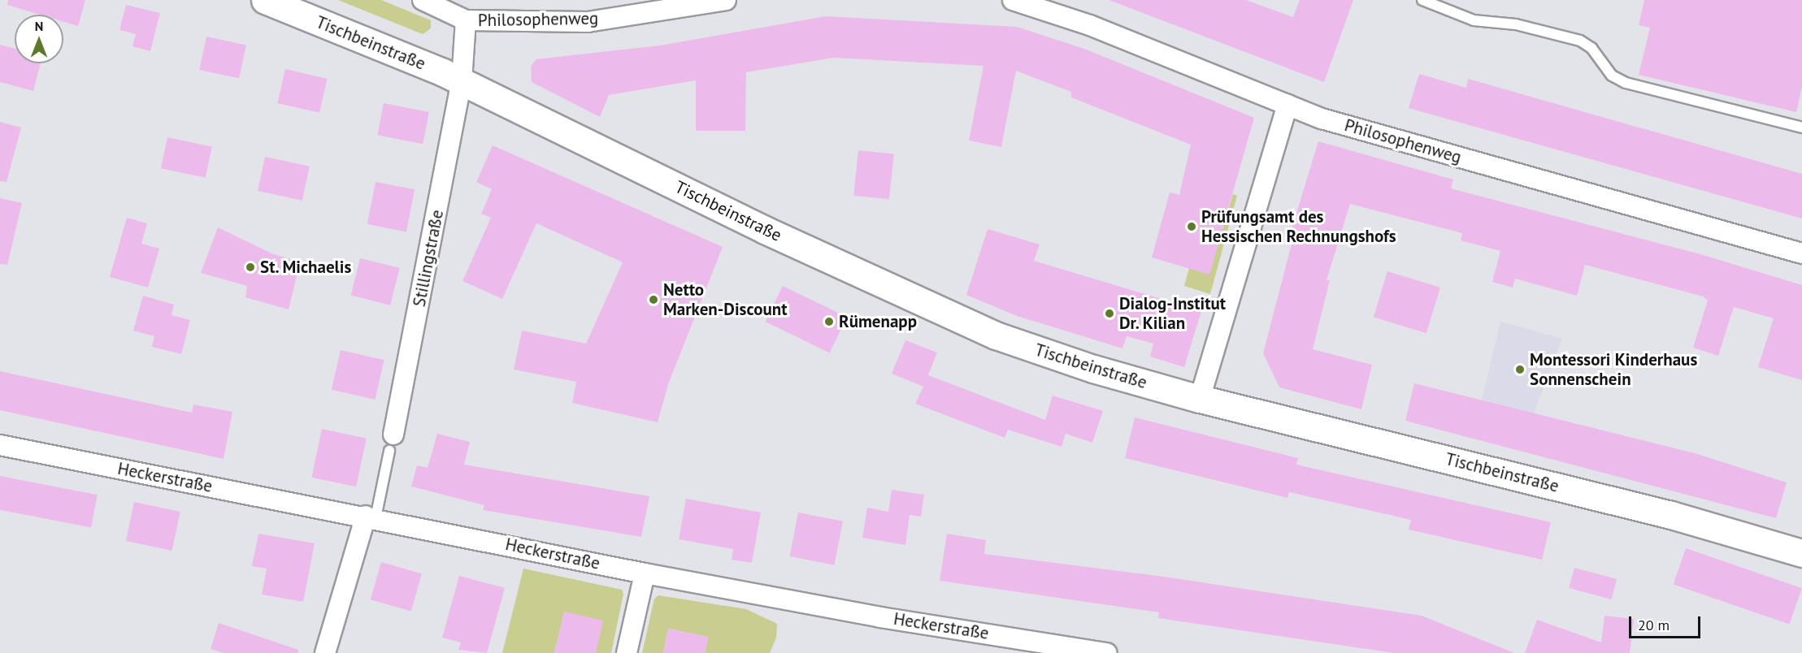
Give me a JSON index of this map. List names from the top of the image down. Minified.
{"streets":{"main road":["Tischbeinstraße"],"street":["Philosophenweg","Stillingstraße","Heckerstraße"]},"crossings":[["Philosophenweg","Stillingstraße"],["Tischbeinstraße","Stillingstraße"],["Stillingstraße","Heckerstraße"]],"places":["Prüfungsamt des Hessischen Rechnungshofs","St. Michaelis","Netto Marken-Discount","Dialog-Institut Dr. Kilian","Rümenapp","Montessori Kinderhaus Sonnenschein"],"scale_bar":"20 m","north":"top"}
